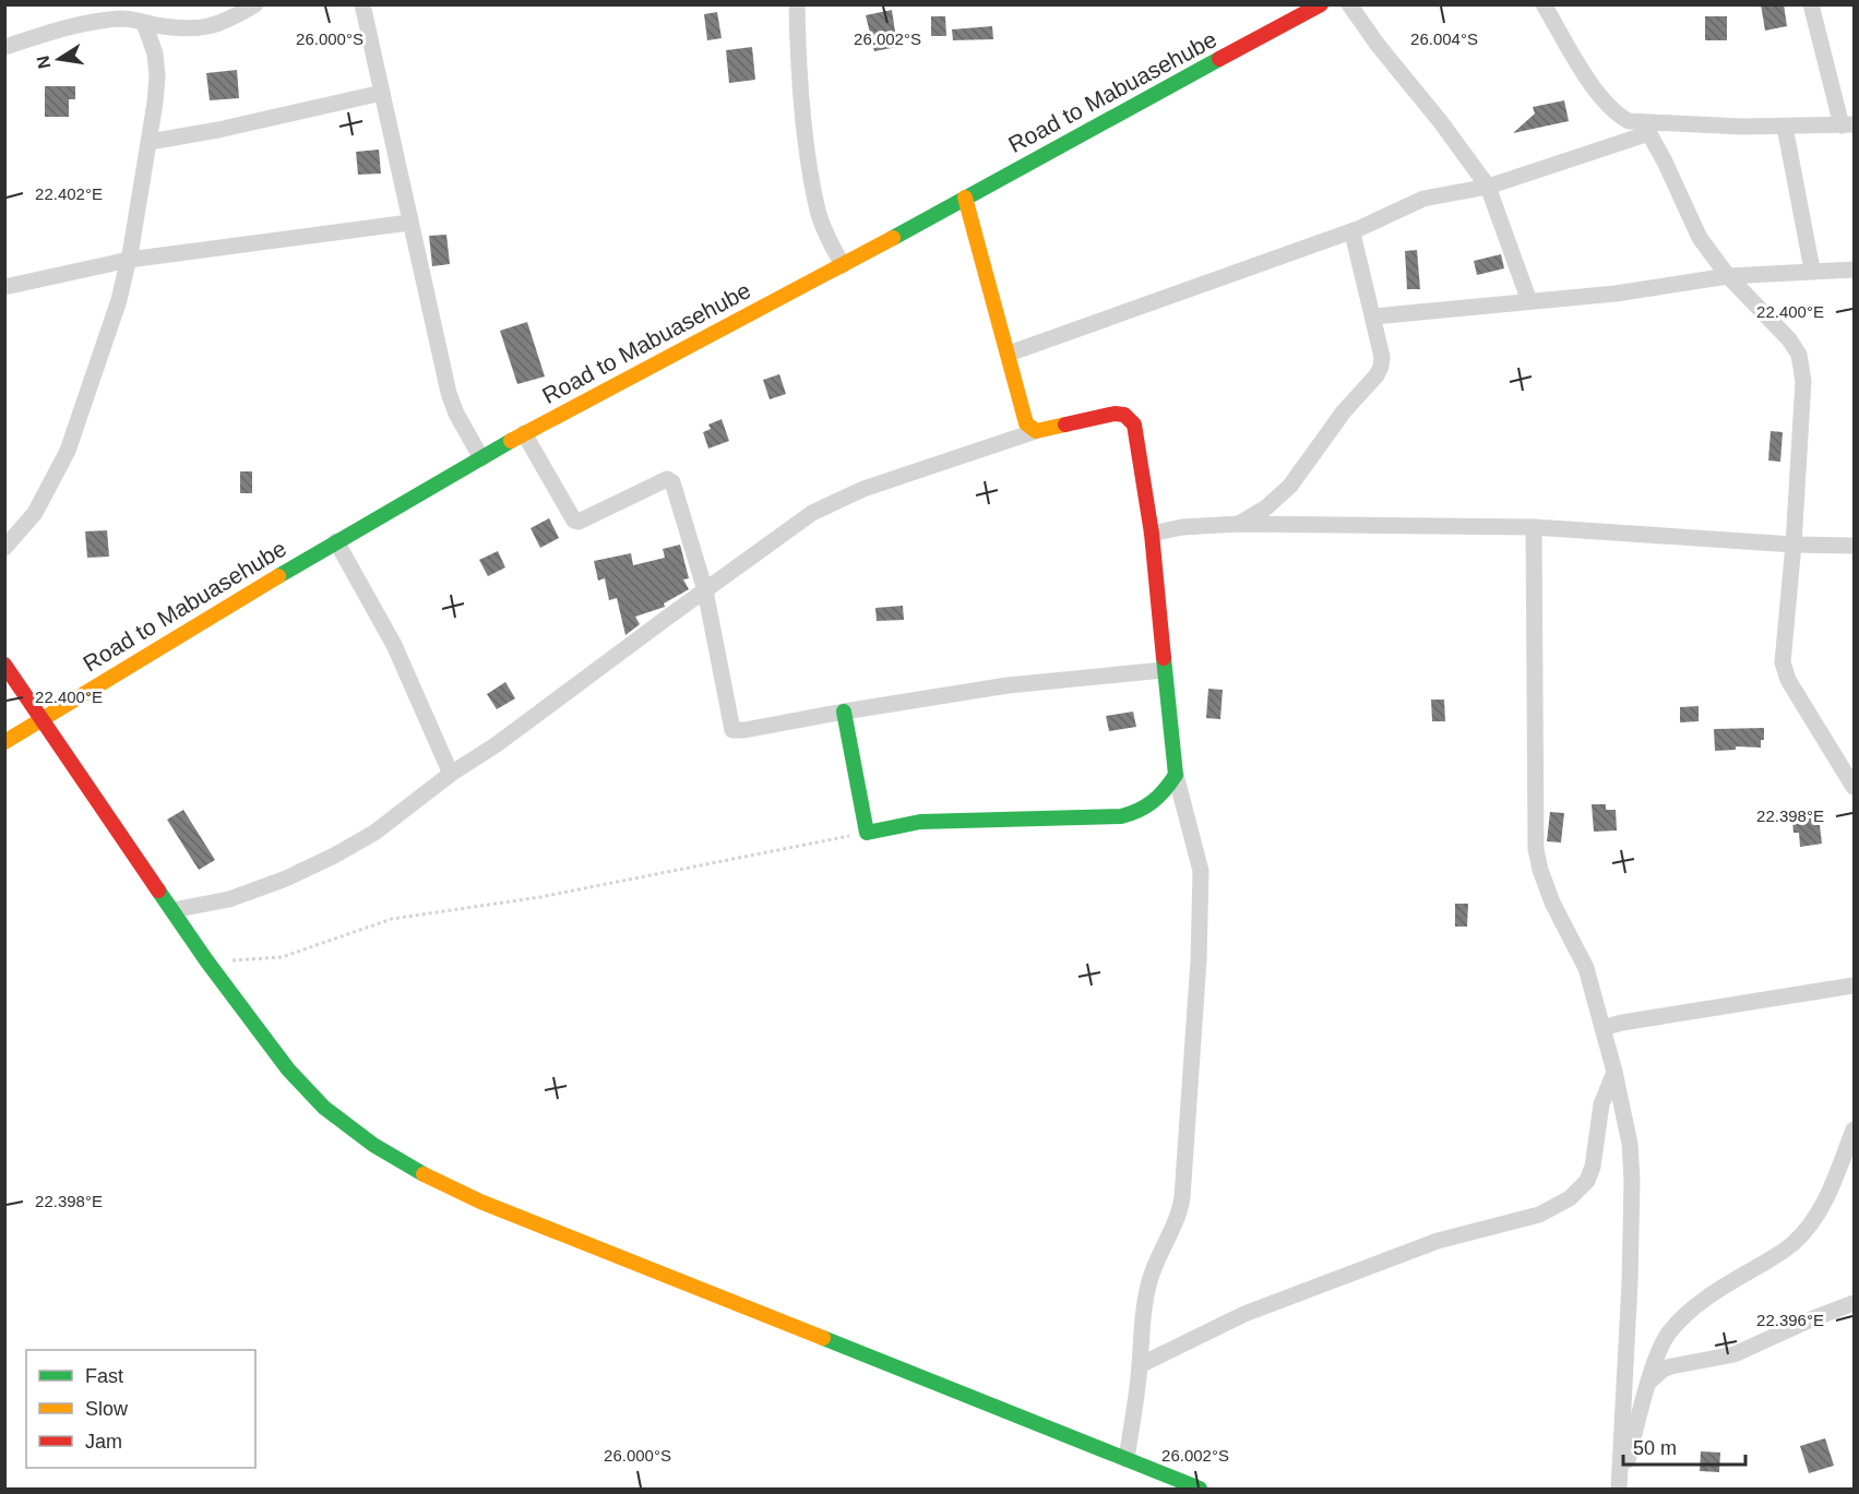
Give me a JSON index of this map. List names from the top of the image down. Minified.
{"streets":{"street":["Road to Mabuasehube"]},"legend":["Fast","Slow","Jam"],"scale_bar":"50 m","north":"left","coordinates":["26.000°S","26.002°S","26.004°S","22.402°E","22.400°E","22.398°E","22.396°E"]}
